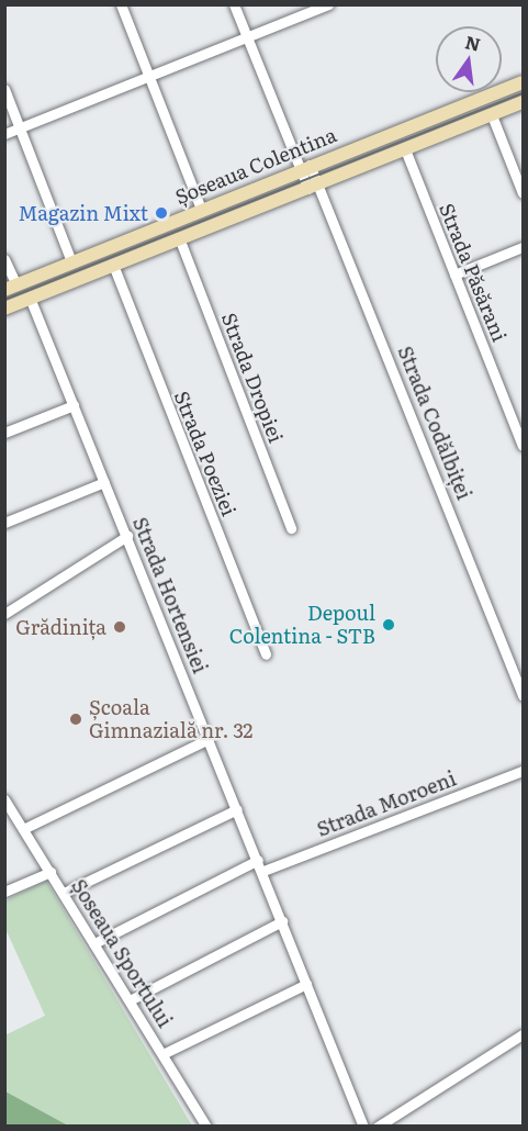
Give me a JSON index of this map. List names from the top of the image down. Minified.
{"streets":{"main road":["Șoseaua Colentina"],"street":["Strada Păsărani","Strada Dropiei","Strada Codălbiței","Strada Poeziei","Strada Hortensiei","Strada Moroeni","Șoseaua Sportului"]},"crossings":[["Șoseaua Colentina","Strada Păsărani"],["Șoseaua Colentina","Strada Dropiei"],["Șoseaua Colentina","Strada Codălbiței"],["Șoseaua Colentina","Strada Poeziei"],["Șoseaua Colentina","Strada Hortensiei"],["Strada Hortensiei","Strada Moroeni"]],"places":["Magazin Mixt","Depoul Colentina - STB","Grădinița","Școala Gimnazială nr. 32"],"north":"top"}
